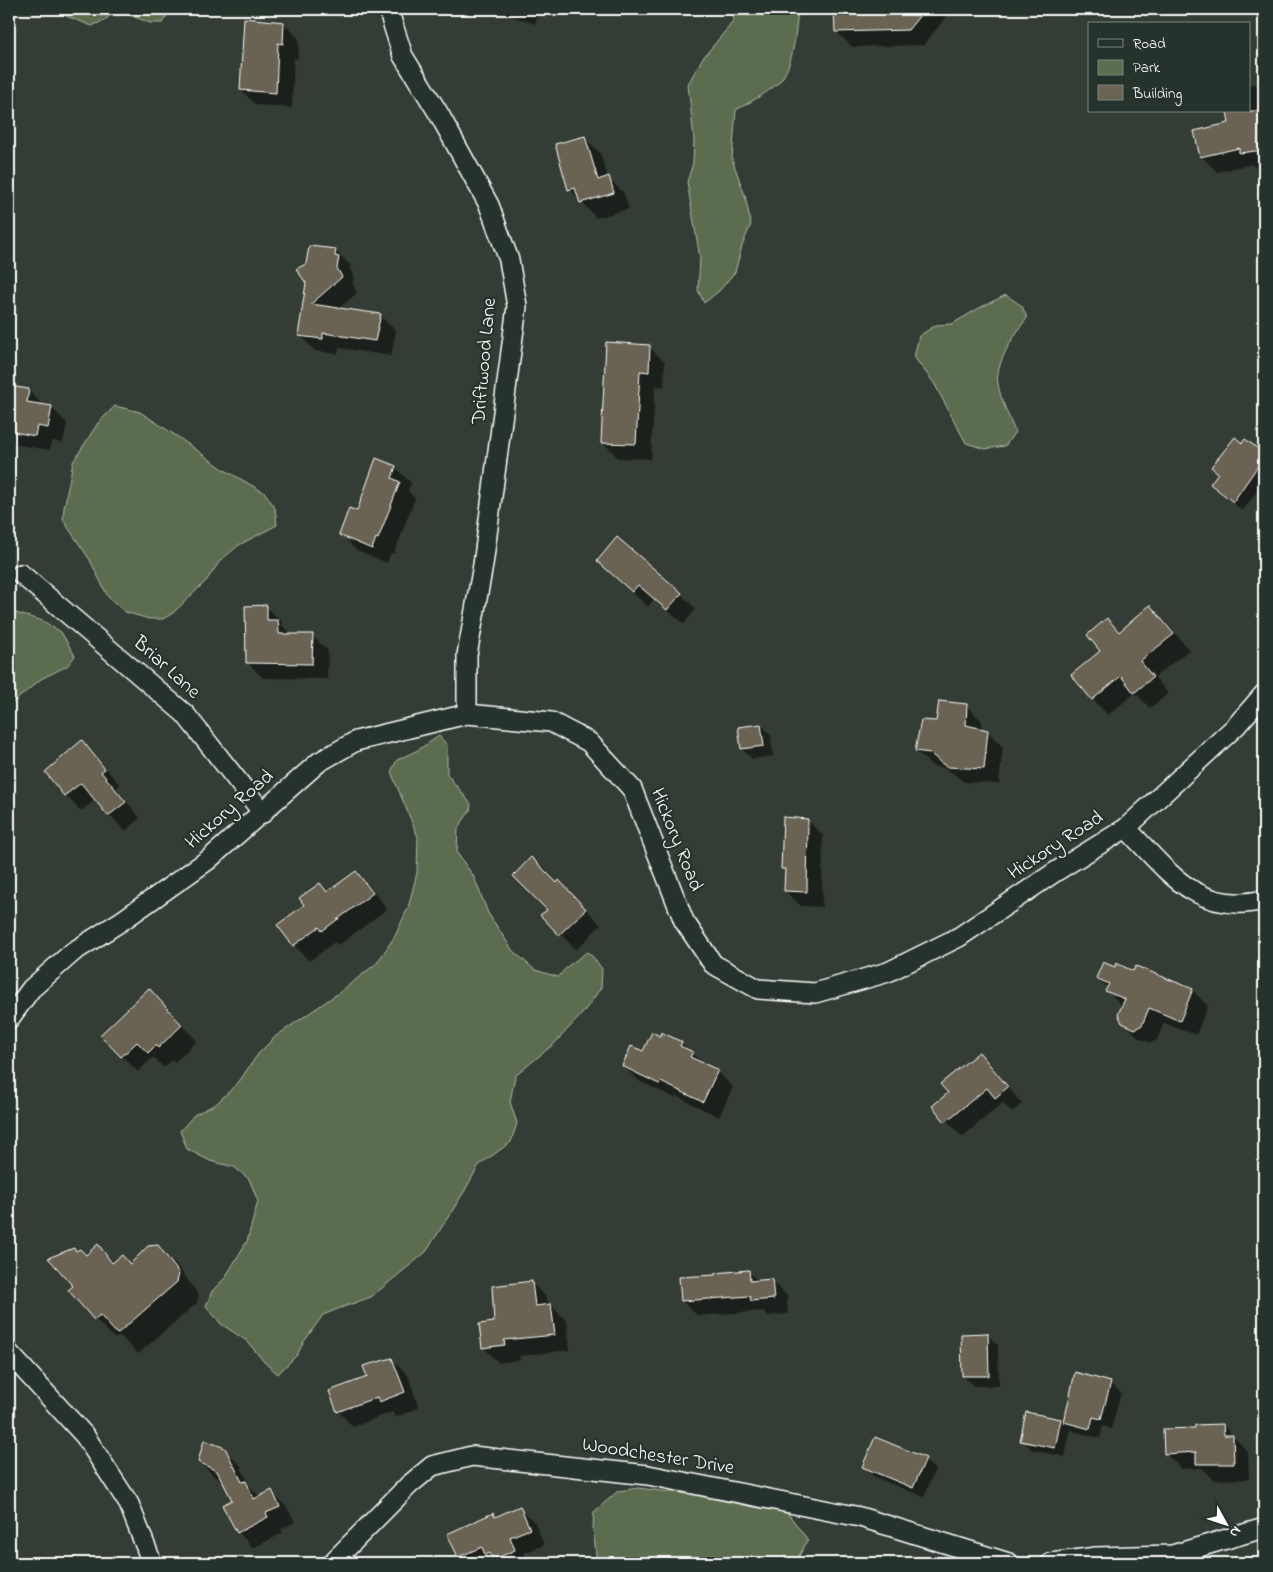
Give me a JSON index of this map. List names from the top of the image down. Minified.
{"streets":{"street":["Driftwood Lane","Briar Lane","Hickory Road","Woodchester Drive"]},"crossings":[["Driftwood Lane","Hickory Road"],["Briar Lane","Hickory Road"]],"legend":["Road","Park","Building"],"north":"bottom right"}
